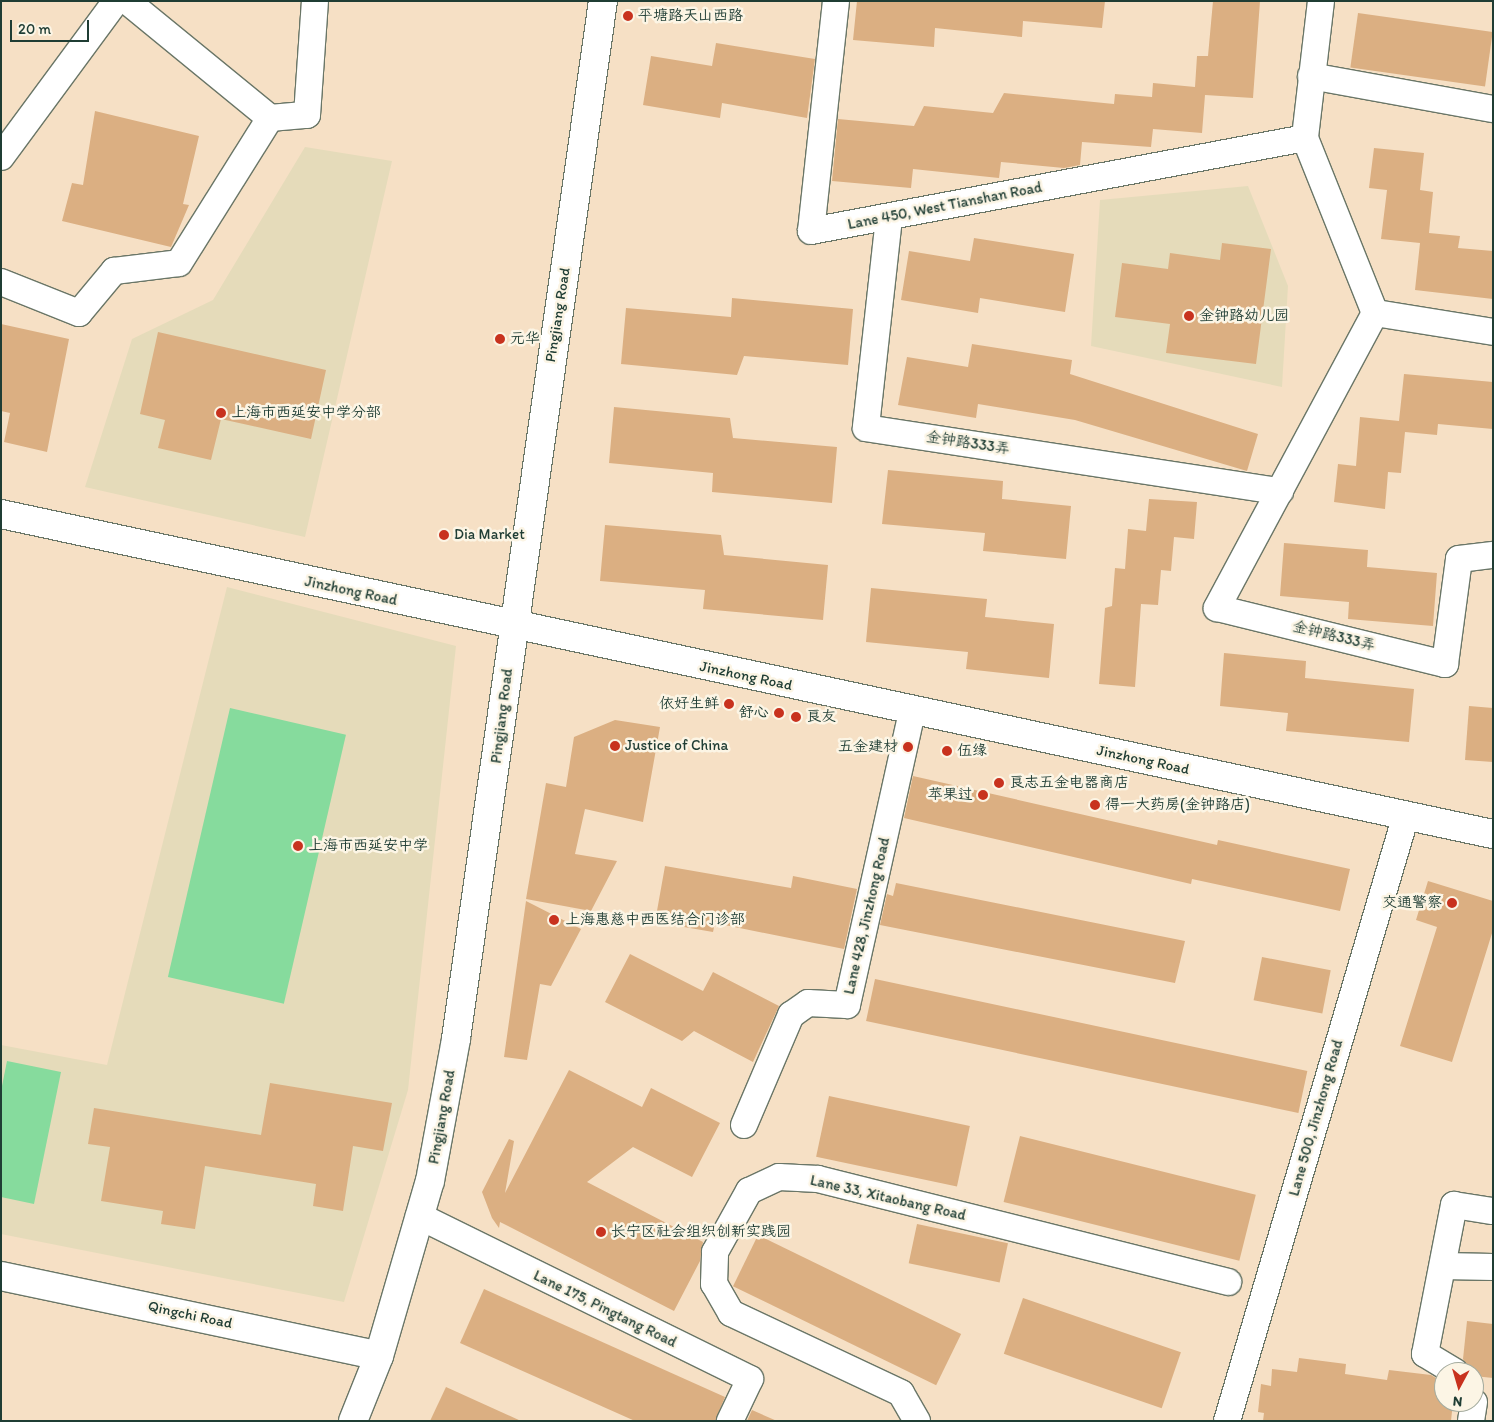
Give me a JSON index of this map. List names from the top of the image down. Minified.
{"streets":{"street":["Lane 450, West Tianshan Road","Pingjiang Road","金钟路333弄","Jinzhong Road","Lane 428, Jinzhong Road","Lane 500, Jinzhong Road","Lane 33, Xitaobang Road","Lane 175, Pingtang Road","Qingchi Road"]},"crossings":[["Lane 450, West Tianshan Road","金钟路333弄"],["Pingjiang Road","Jinzhong Road"],["Pingjiang Road","Lane 175, Pingtang Road"],["Pingjiang Road","Qingchi Road"],["Jinzhong Road","Lane 428, Jinzhong Road"],["Jinzhong Road","Lane 500, Jinzhong Road"]],"places":["平塘路天山西路","金钟路幼儿园","元华","上海市西延安中学分部","Dia Market","依好生鲜","舒心","良友","Justice of China","五金建材","伍缘","良志五金电器商店","苹果过","得一大药房(金钟路店)","上海市西延安中学","交通警察","上海惠慈中西医结合门诊部","长宁区社会组织创新实践园"],"scale_bar":"20 m","north":"bottom"}
